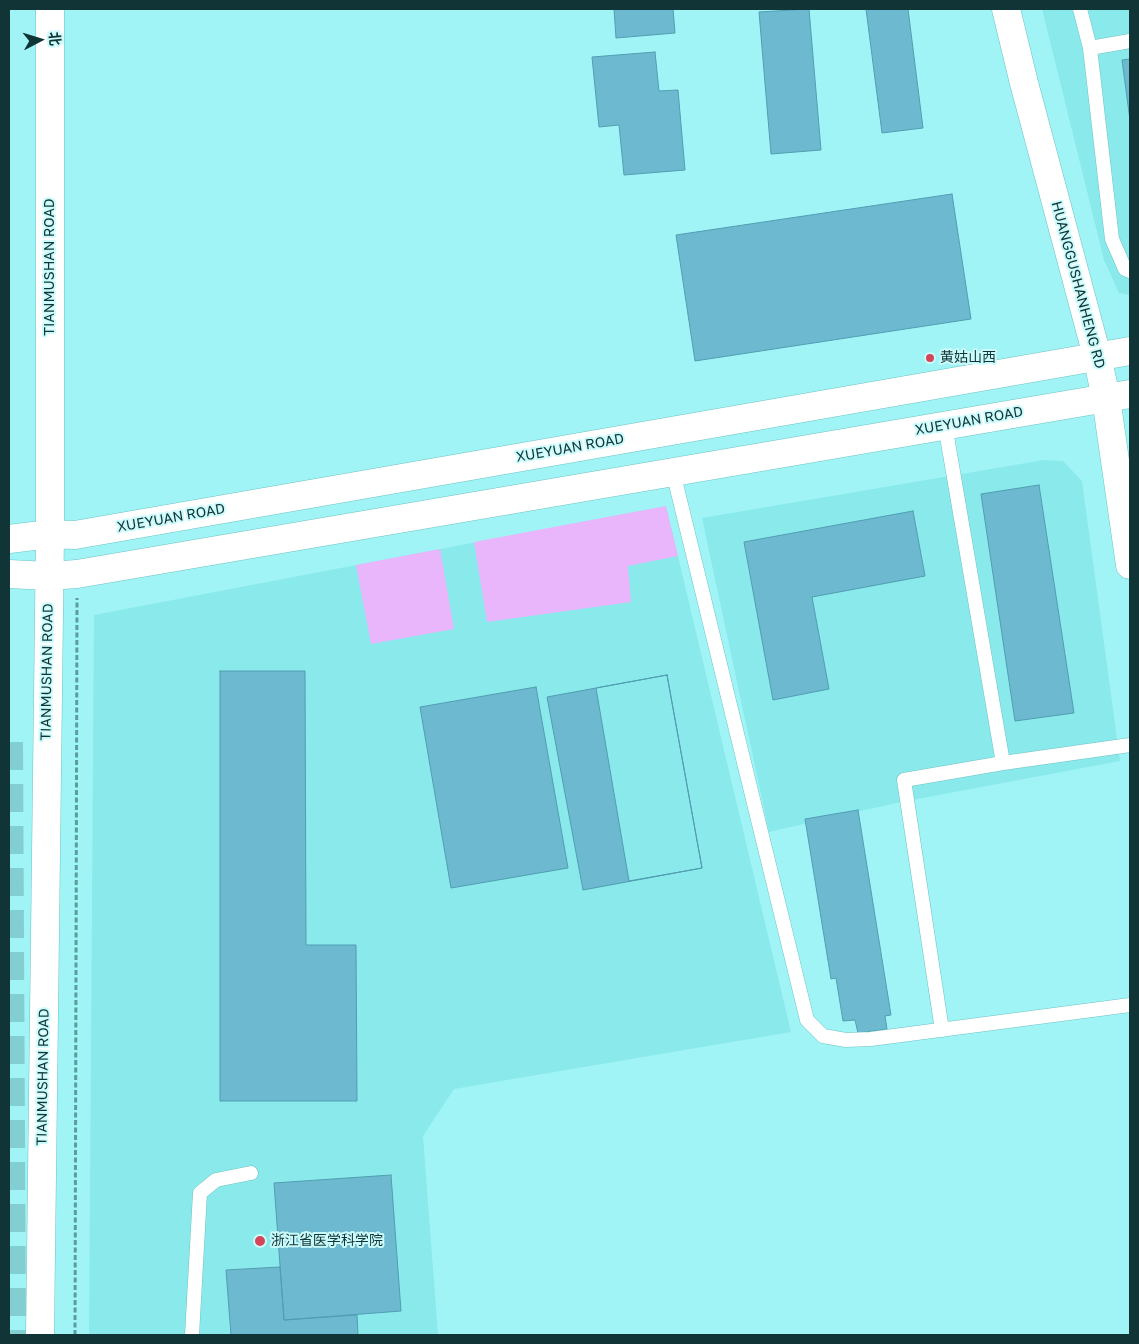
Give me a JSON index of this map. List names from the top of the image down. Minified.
{"streets":{"main road":["TIANMUSHAN ROAD","HUANGGUSHANHENG RD","XUEYUAN ROAD"]},"crossings":[["TIANMUSHAN ROAD","XUEYUAN ROAD"],["HUANGGUSHANHENG RD","XUEYUAN ROAD"]],"places":["黄姑山西","浙江省医学科学院"],"north":"right"}
